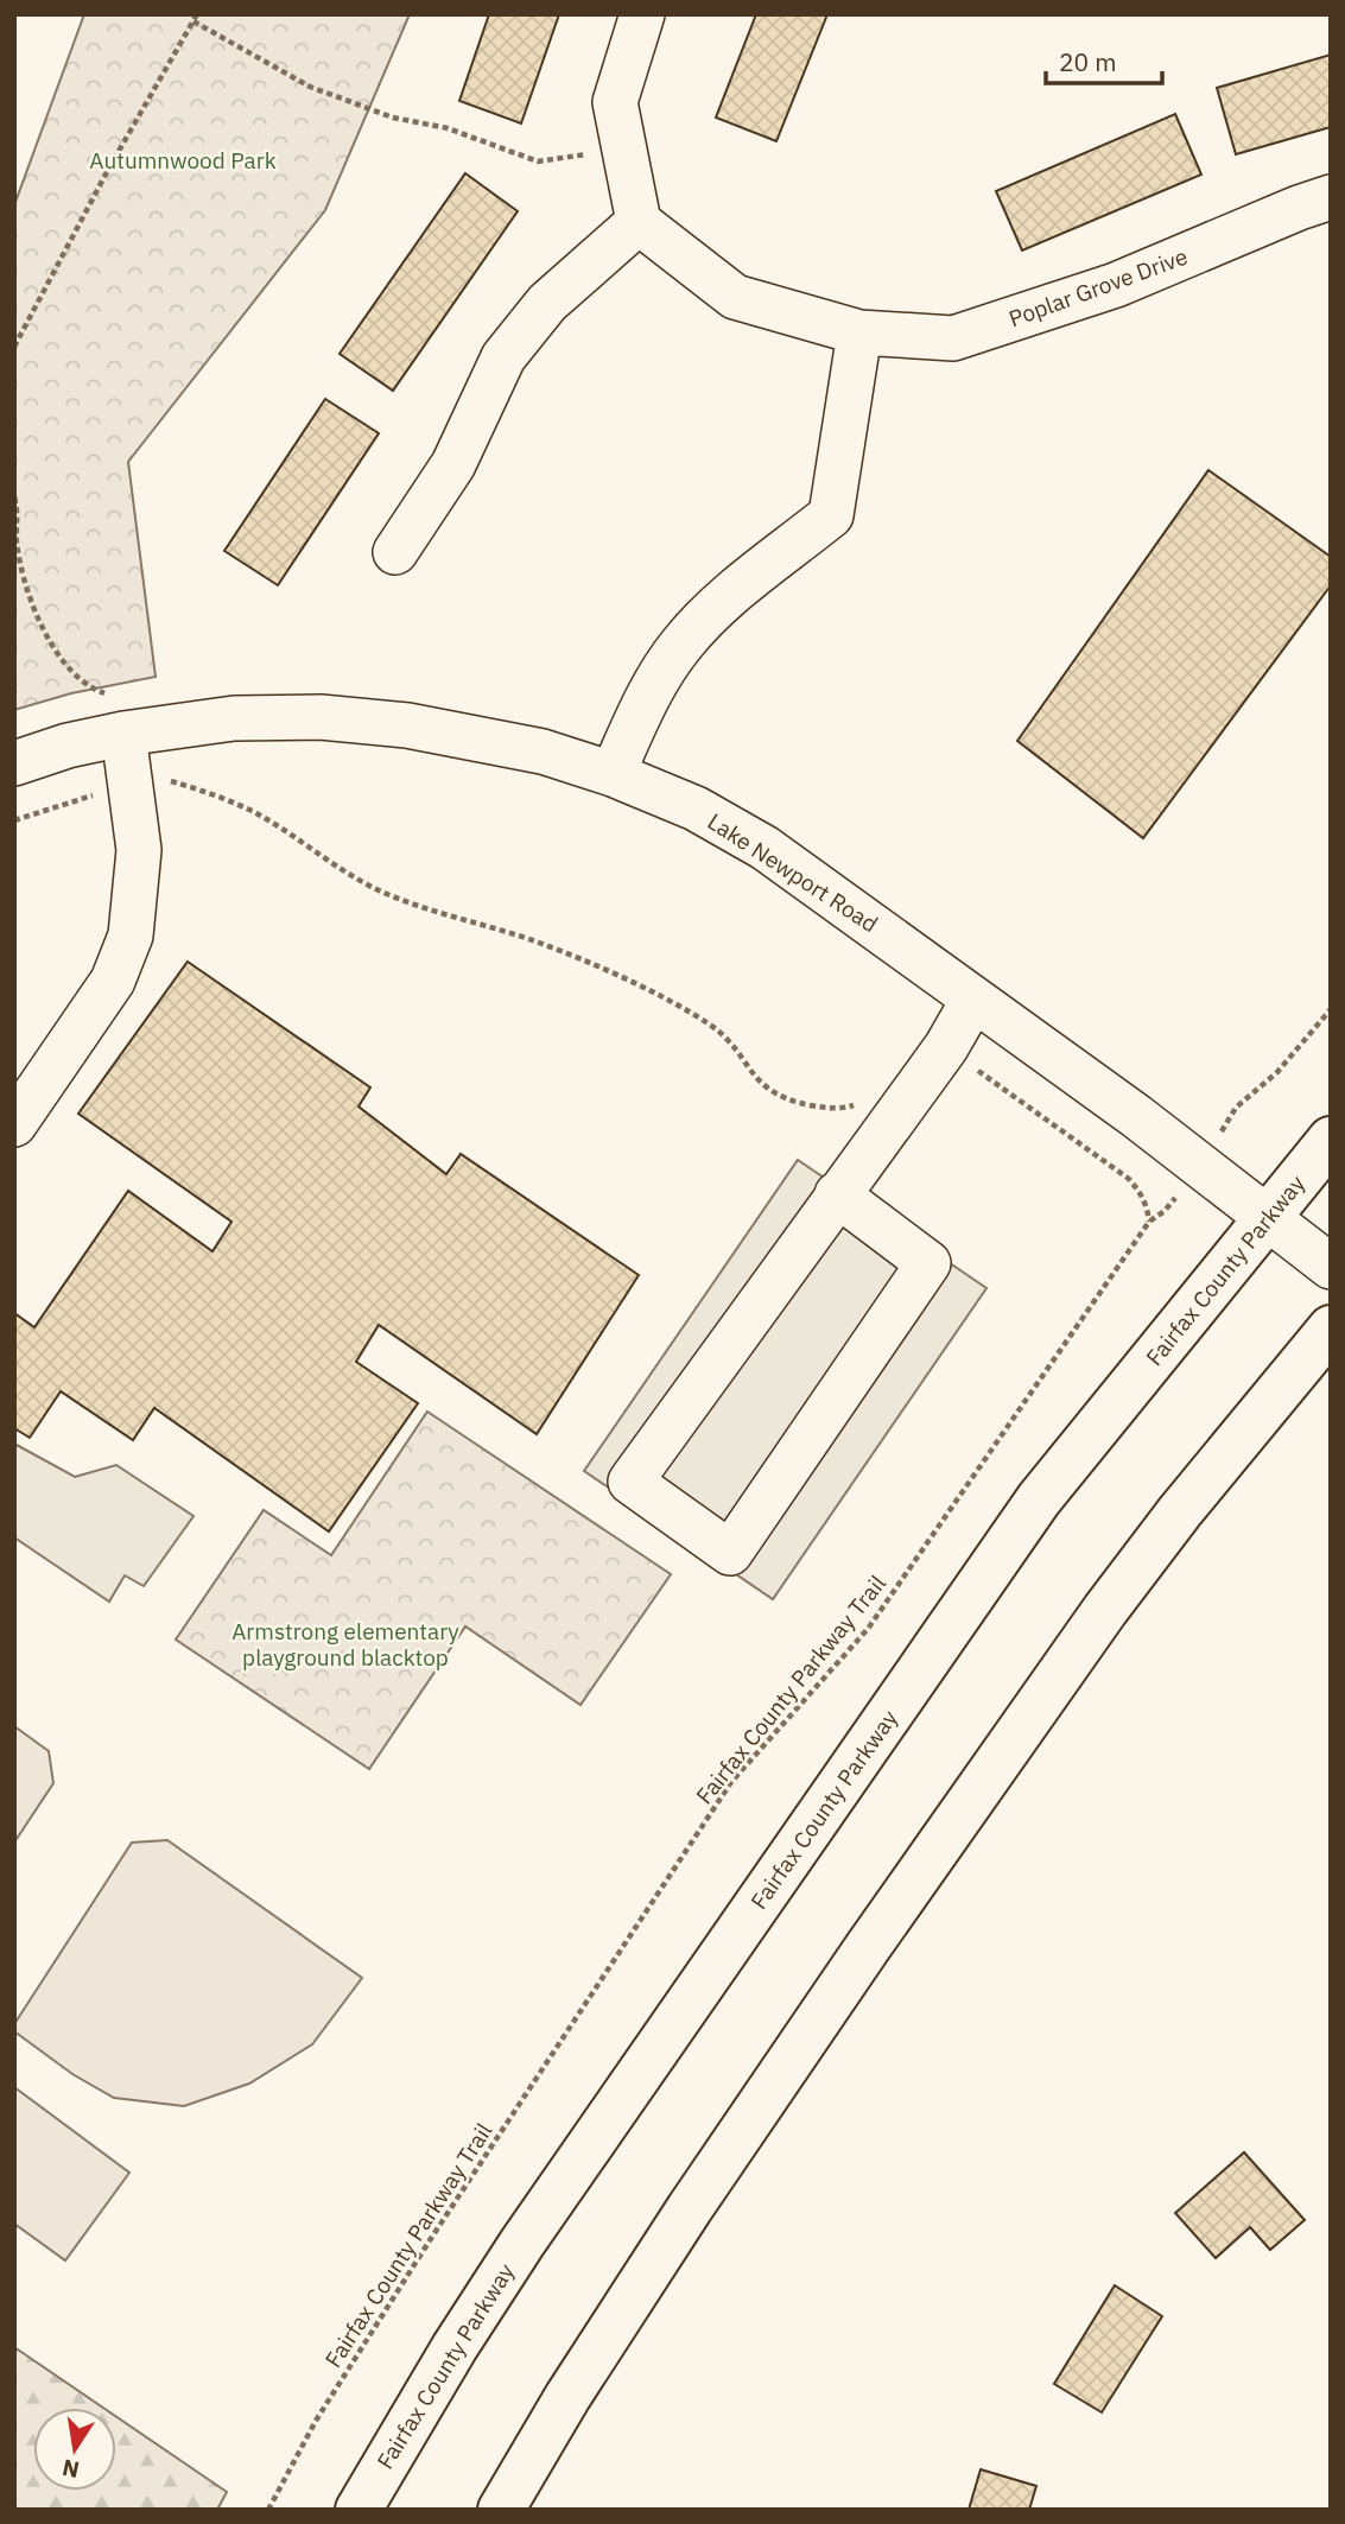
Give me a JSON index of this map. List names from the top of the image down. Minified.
{"streets":{"highway":["Fairfax County Parkway"],"street":["Poplar Grove Drive","Lake Newport Road"],"path":["Fairfax County Parkway Trail"]},"crossings":[["Lake Newport Road","Fairfax County Parkway"],["Lake Newport Road","Fairfax County Parkway Trail"]],"parks":["Autumnwood Park","Armstrong elementary playground blacktop"],"scale_bar":"20 m","north":"bottom"}
